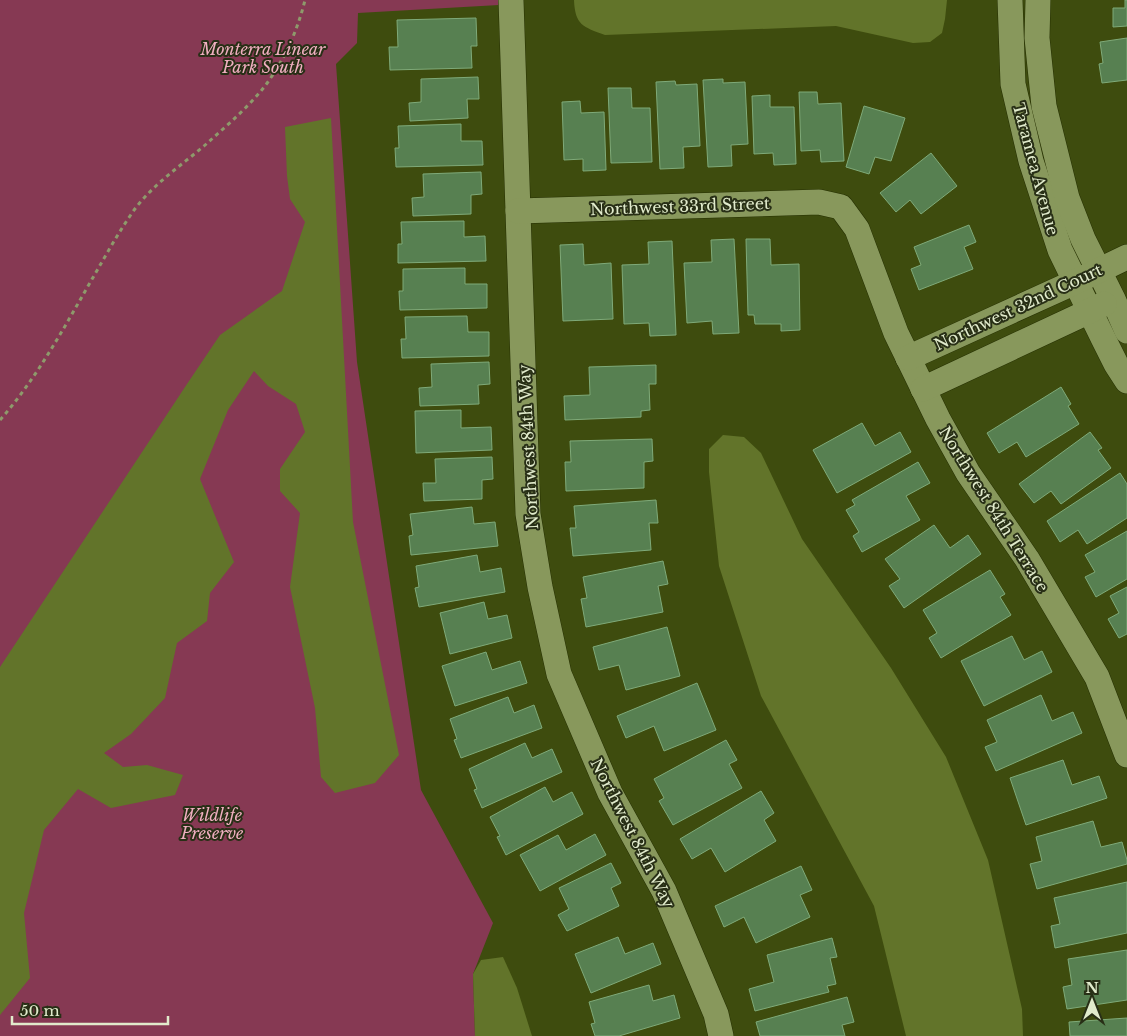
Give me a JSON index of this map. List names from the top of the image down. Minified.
{"streets":{"street":["Taramea Avenue","Northwest 33rd Street","Northwest 32nd Court","Northwest 84th Way","Northwest 84th Terrace"]},"crossings":[["Taramea Avenue","Northwest 32nd Court"],["Northwest 33rd Street","Northwest 84th Way"],["Northwest 33rd Street","Northwest 84th Terrace"],["Northwest 32nd Court","Northwest 84th Terrace"]],"parks":["Monterra Linear Park South","Wildlife Preserve"],"scale_bar":"50 m","north":"top"}
